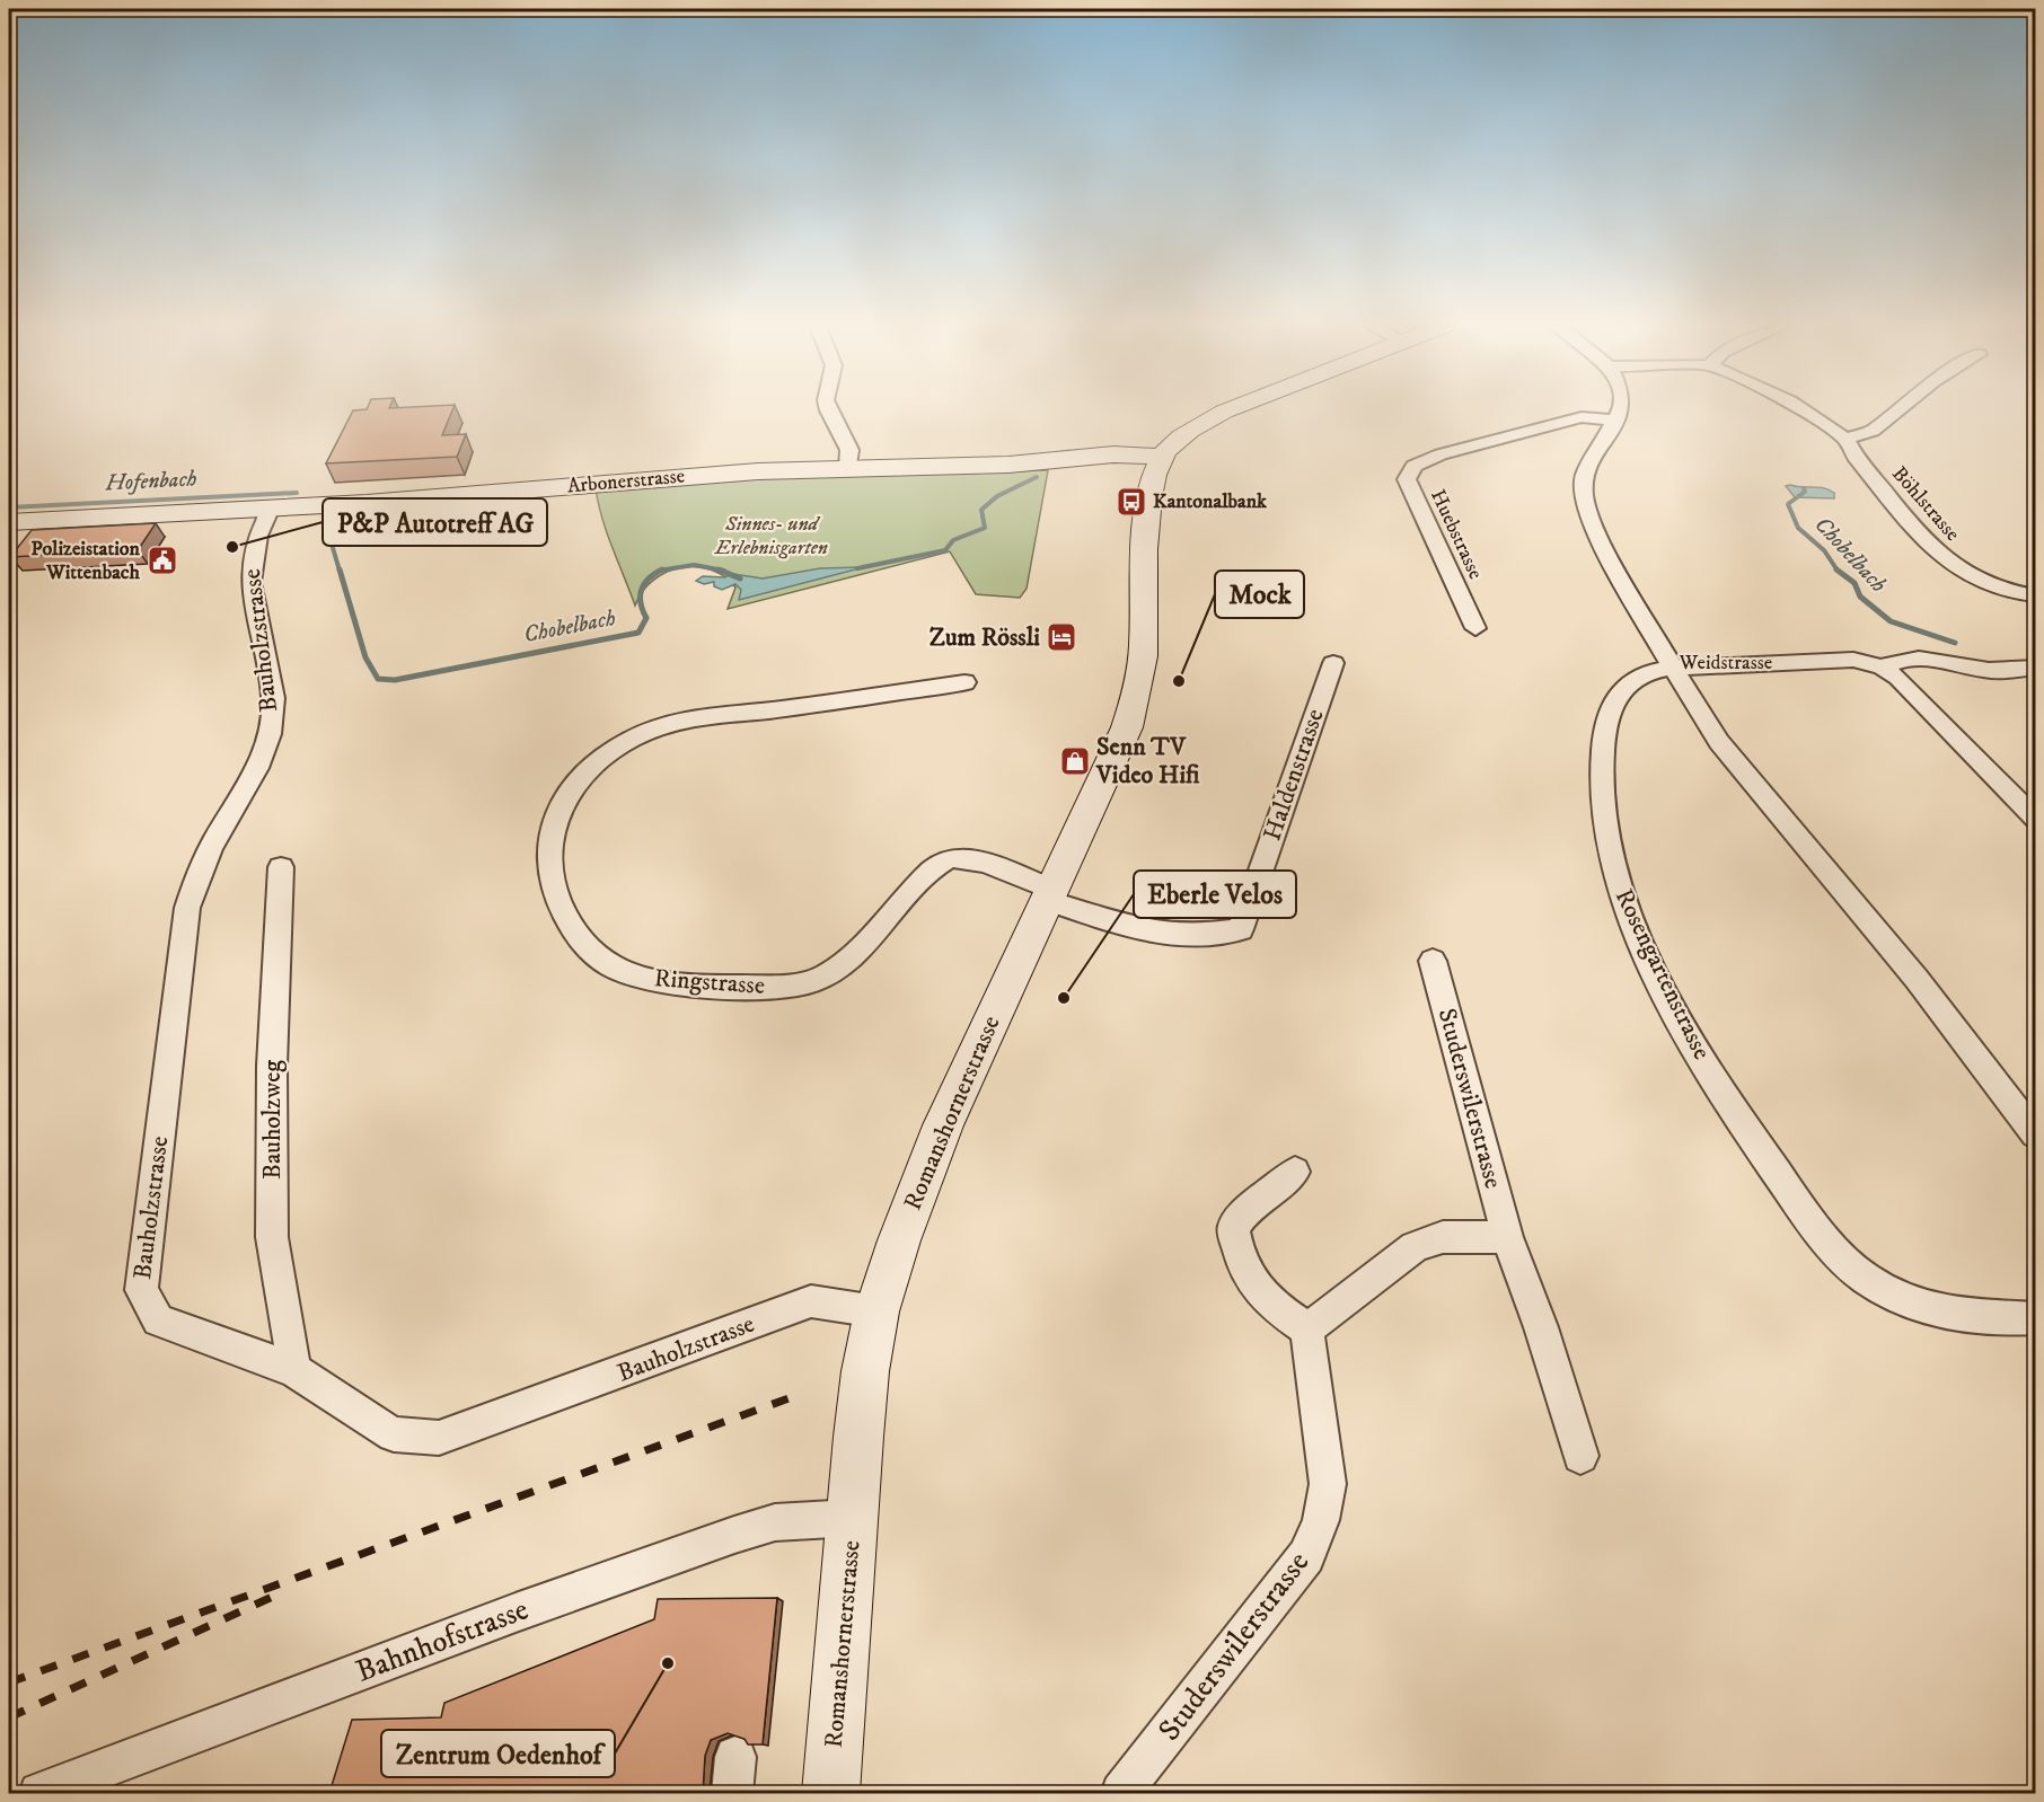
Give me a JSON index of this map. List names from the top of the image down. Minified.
{"streets":{"main road":["Arbonerstrasse","Romanshornerstrasse"],"street":["Böhlstrasse","Huebstrasse","Bauholzstrasse","Weidstrasse","Haldenstrasse","Rosengartenstrasse","Ringstrasse","Studerswilerstrasse","Bauholzweg","Bahnhofstrasse"]},"crossings":[["Arbonerstrasse","Bauholzstrasse"],["Arbonerstrasse","Romanshornerstrasse"],["Huebstrasse","Weidstrasse"],["Bauholzstrasse","Romanshornerstrasse"],["Bauholzstrasse","Bauholzweg"],["Weidstrasse","Rosengartenstrasse"],["Haldenstrasse","Ringstrasse"],["Haldenstrasse","Romanshornerstrasse"],["Ringstrasse","Romanshornerstrasse"],["Romanshornerstrasse","Bahnhofstrasse"]],"water":["Hofenbach","Chobelbach"],"parks":["Sinnes- und Erlebnisgarten"],"places":{"bus stop":["Kantonalbank"],"other":["P&P Autotreff AG","Mock","Eberle Velos","Zentrum Oedenhof"],"public building":["Polizeistation Wittenbach"],"hotel":["Zum Rössli"],"shop":["Senn TV Video Hifi"]}}
